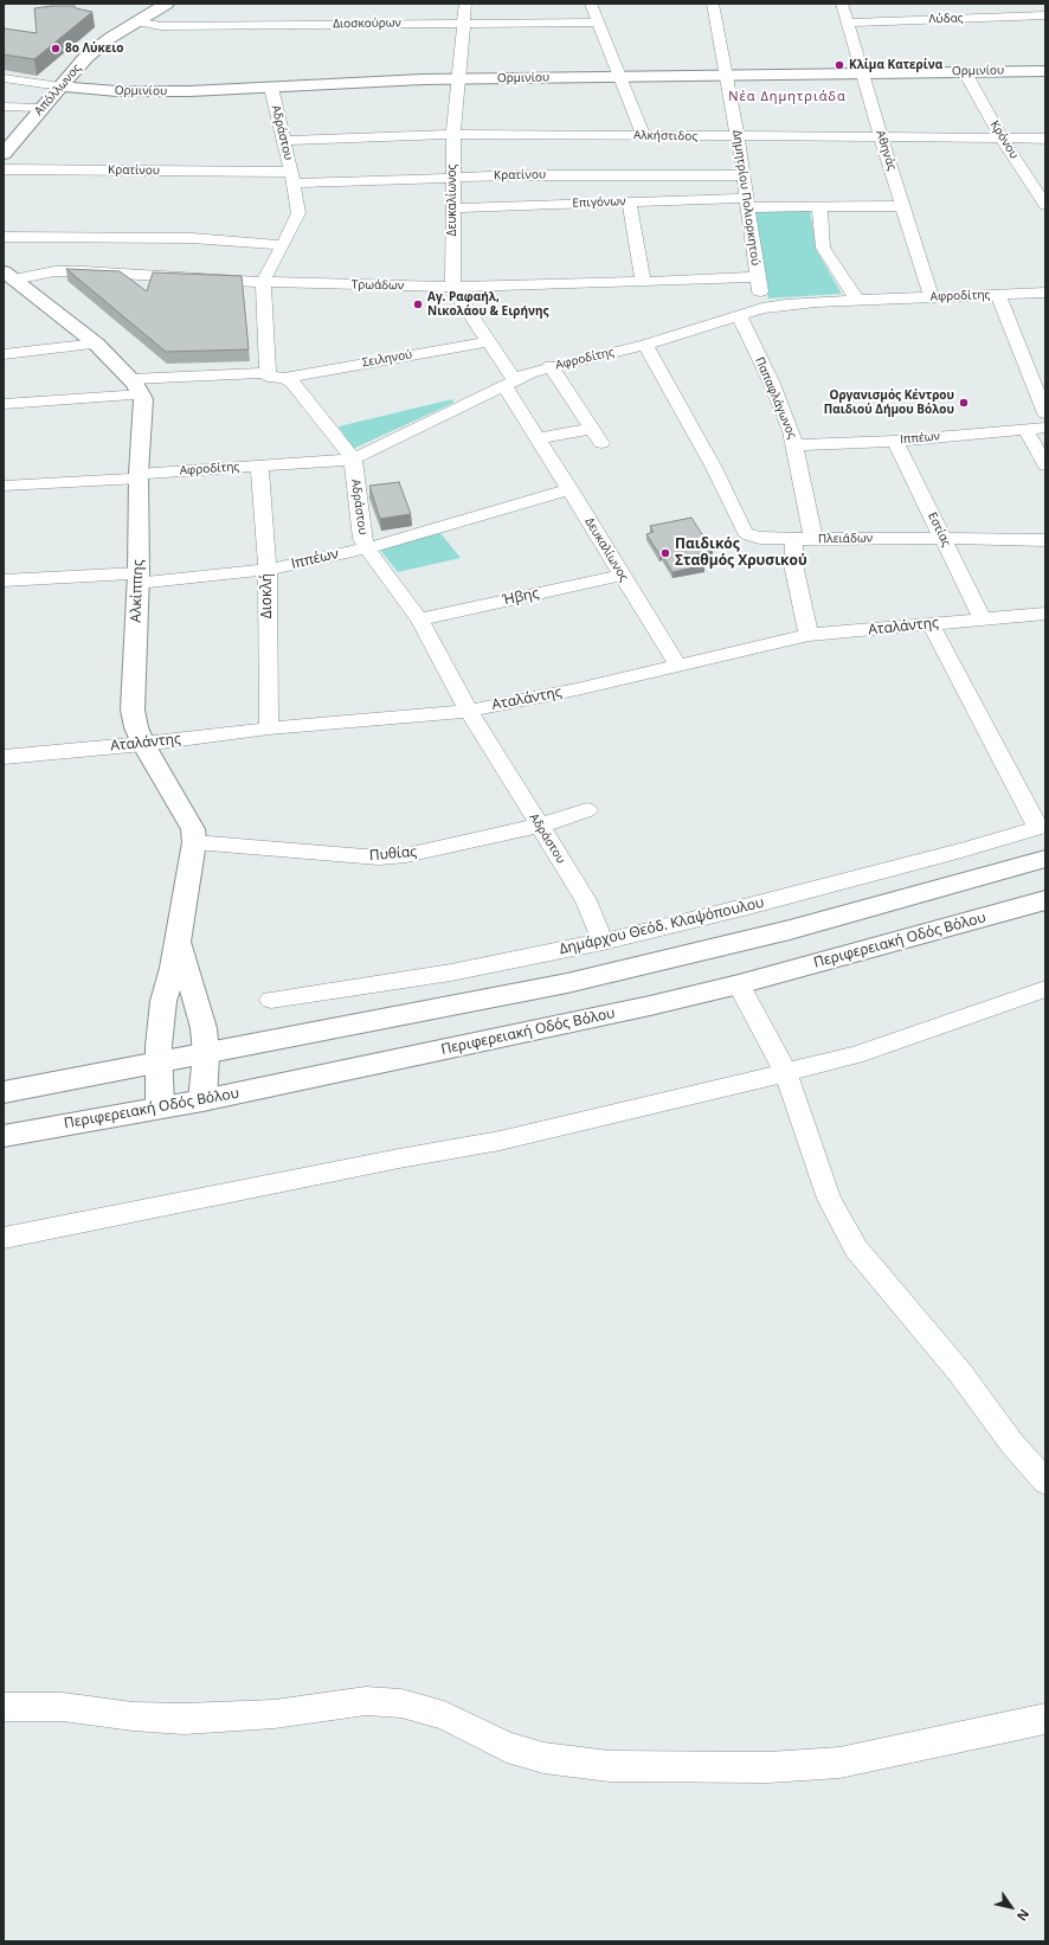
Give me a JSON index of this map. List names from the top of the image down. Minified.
{"streets":{"street":["Λύδας","Διοσκούρων","Ορμινίου","Απόλλωνος","Αδράστου","Αλκήστιδος","Κρόνου","Αθηνάς","Κρατίνου","Δημητρίου Πολιορκητού","Δευκαλίωνος","Επιγόνων","Τρωάδων","Αφροδίτης","Σειληνού","Παπαφλάγωνος","Ιππέων","Εστίας","Πλειάδων","Αλκίππης","Διοκλή","Ήβης","Αταλάντης","Πυθίας","Δημάρχου Θεόδ. Κλαψόπουλου","Περιφερειακή Οδός Βόλου"]},"crossings":[["Λύδας","Αθηνάς"],["Διοσκούρων","Απόλλωνος"],["Διοσκούρων","Δευκαλίωνος"],["Ορμινίου","Απόλλωνος"],["Ορμινίου","Αδράστου"],["Ορμινίου","Κρόνου"],["Ορμινίου","Αθηνάς"],["Ορμινίου","Δημητρίου Πολιορκητού"],["Ορμινίου","Δευκαλίωνος"],["Αδράστου","Αλκήστιδος"],["Αδράστου","Κρατίνου"],["Αδράστου","Τρωάδων"],["Αδράστου","Αφροδίτης"],["Αδράστου","Σειληνού"],["Αδράστου","Ιππέων"],["Αδράστου","Ήβης"],["Αδράστου","Αταλάντης"],["Αδράστου","Πυθίας"],["Αδράστου","Δημάρχου Θεόδ. Κλαψόπουλου"],["Αλκήστιδος","Κρόνου"],["Αλκήστιδος","Αθηνάς"],["Αλκήστιδος","Δημητρίου Πολιορκητού"],["Αλκήστιδος","Δευκαλίωνος"],["Αθηνάς","Επιγόνων"],["Αθηνάς","Αφροδίτης"],["Κρατίνου","Δημητρίου Πολιορκητού"],["Κρατίνου","Δευκαλίωνος"],["Δημητρίου Πολιορκητού","Επιγόνων"],["Δημητρίου Πολιορκητού","Τρωάδων"],["Δημητρίου Πολιορκητού","Αφροδίτης"],["Δευκαλίωνος","Επιγόνων"],["Δευκαλίωνος","Τρωάδων"],["Δευκαλίωνος","Αφροδίτης"],["Δευκαλίωνος","Σειληνού"],["Δευκαλίωνος","Ιππέων"],["Δευκαλίωνος","Ήβης"],["Δευκαλίωνος","Αταλάντης"],["Αφροδίτης","Παπαφλάγωνος"],["Αφροδίτης","Πλειάδων"],["Αφροδίτης","Αλκίππης"],["Αφροδίτης","Διοκλή"],["Παπαφλάγωνος","Ιππέων"],["Παπαφλάγωνος","Πλειάδων"],["Ιππέων","Εστίας"],["Ιππέων","Αλκίππης"],["Ιππέων","Διοκλή"],["Εστίας","Πλειάδων"],["Εστίας","Αταλάντης"],["Αλκίππης","Αταλάντης"],["Αλκίππης","Πυθίας"],["Αλκίππης","Περιφερειακή Οδός Βόλου"],["Διοκλή","Αταλάντης"]],"districts":["Νέα Δημητριάδα"],"places":["8ο Λύκειο","Κλίμα Κατερίνα","Αγ. Ραφαήλ, Νικολάου & Ειρήνης","Οργανισμός Κέντρου Παιδιού Δήμου Βόλου","Παιδικός Σταθμός Χρυσικού"],"north":"bottom right"}
